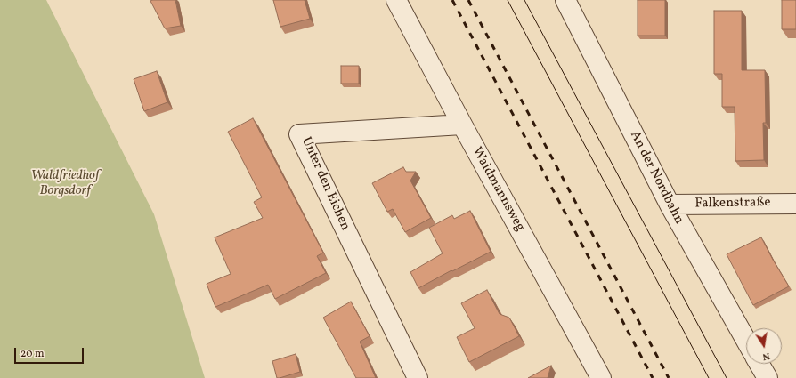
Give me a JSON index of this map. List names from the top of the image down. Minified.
{"streets":{"street":["An der Nordbahn","Unter den Eichen","Waidmannsweg","Falkenstraße"]},"crossings":[["An der Nordbahn","Falkenstraße"],["Unter den Eichen","Waidmannsweg"]],"parks":["Waldfriedhof Borgsdorf"],"scale_bar":"20 m","north":"bottom"}
